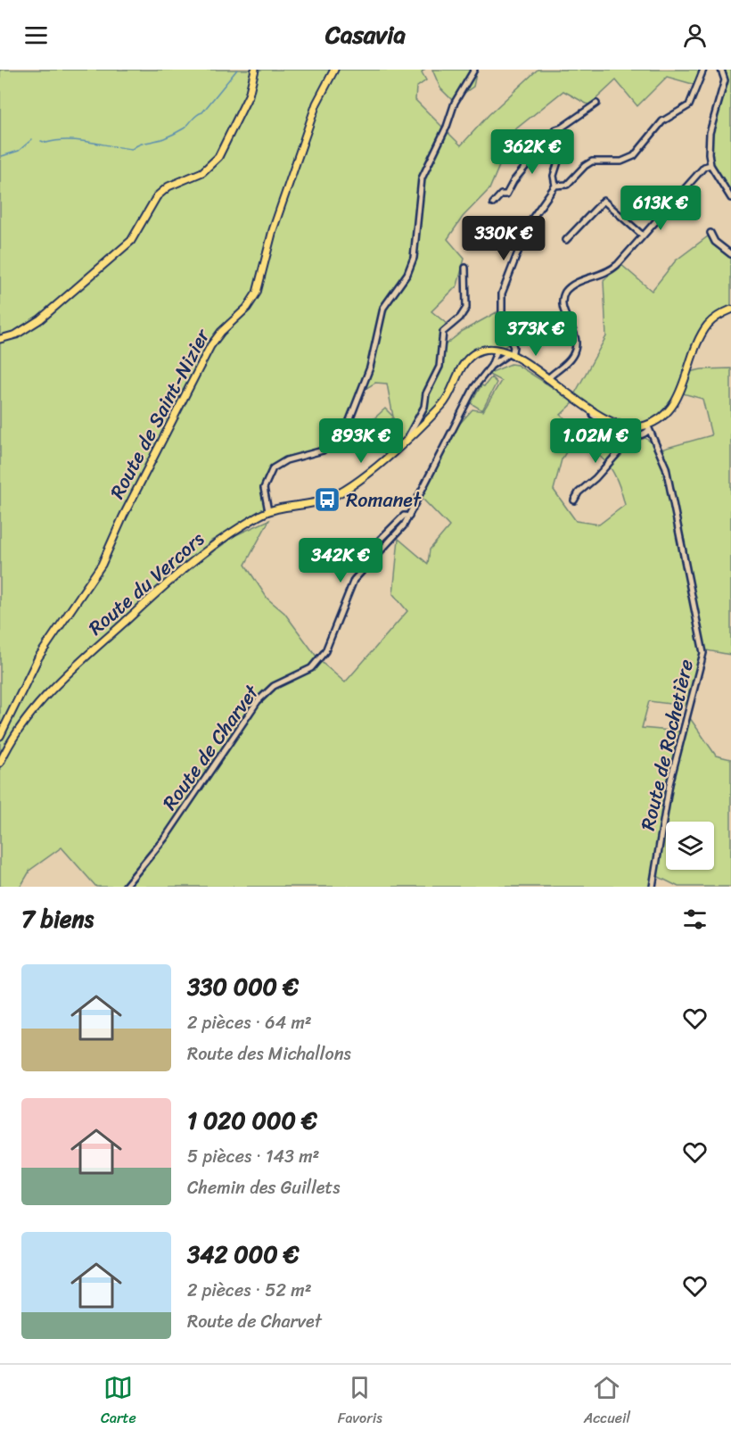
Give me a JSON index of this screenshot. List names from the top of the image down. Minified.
{"streets":{"main road":["Route de Saint-Nizier","Route du Vercors"],"street":["Route de Rochetière","Route de Charvet"]},"crossings":[["Route du Vercors","Route de Charvet"]],"places":{"bus stop":["Romanet"]},"page":{"header":"Casavia","price":["362K €","613K €","330K €","373K €","893K €","1.02M €","342K €"],"heading":"7 biens","list":[{"name":"330 000 €","note":"2 pièces · 64 m² · Route des Michallons"},{"name":"1 020 000 €","note":"5 pièces · 143 m² · Chemin des Guillets"},{"name":"342 000 €","note":"2 pièces · 52 m² · Route de Charvet"}],"tabs":["Carte","Favoris","Accueil"]}}
